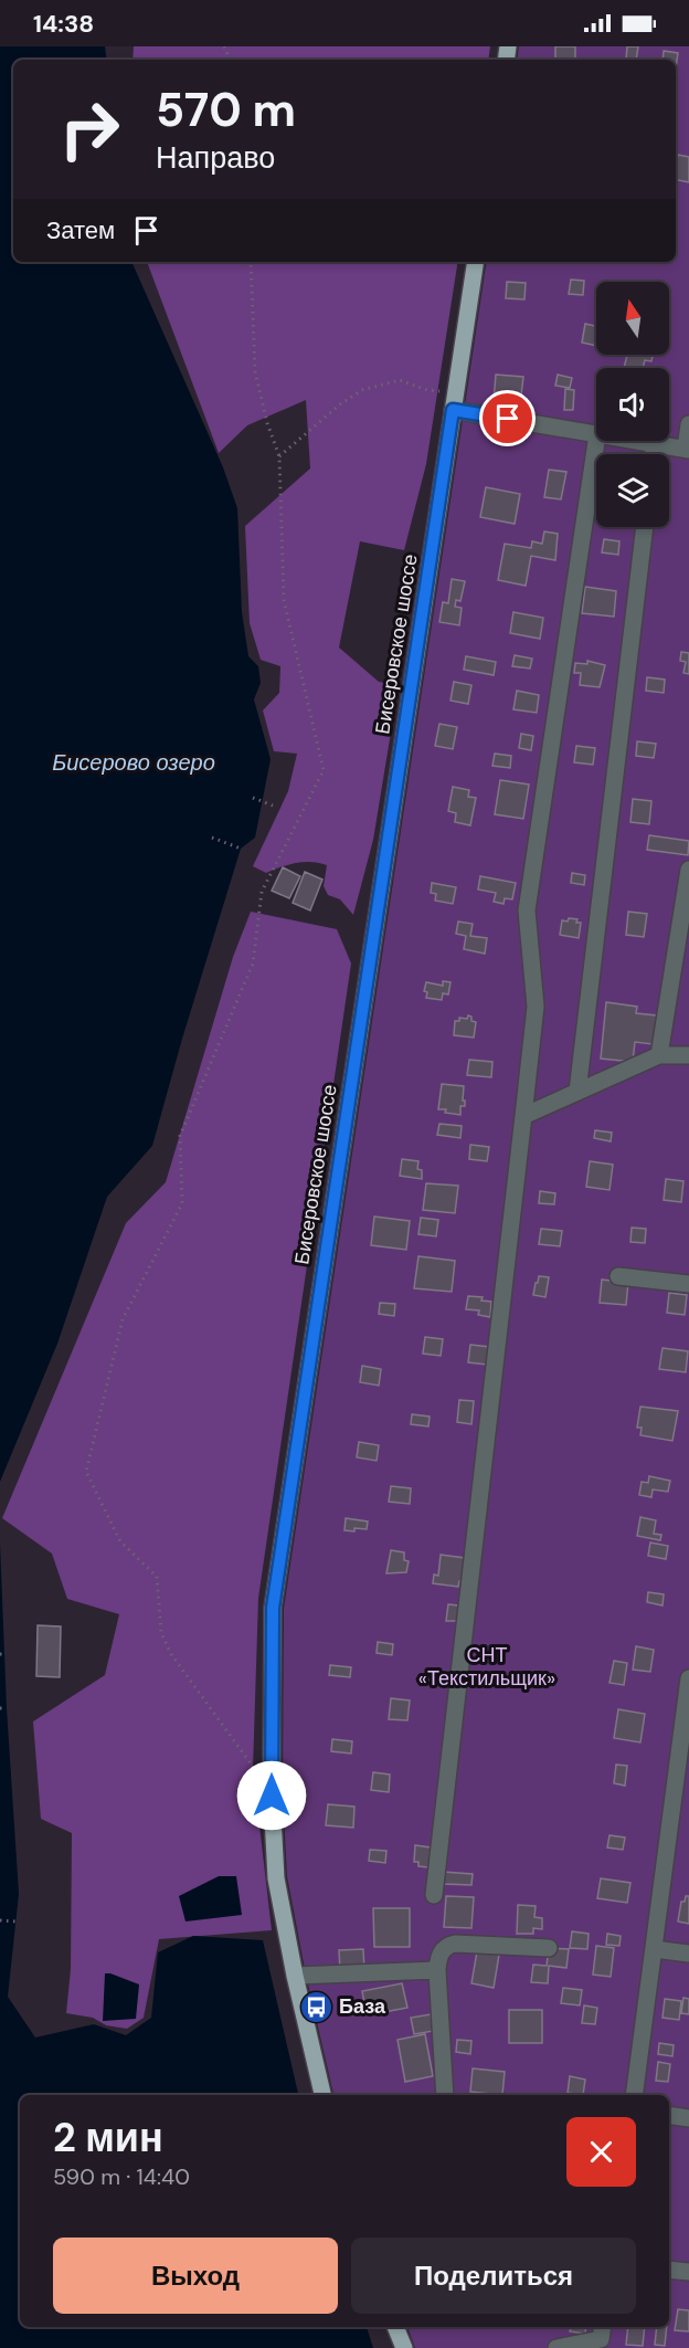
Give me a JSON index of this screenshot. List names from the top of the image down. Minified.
{"streets":{"main road":["Бисеровское шоссе"]},"water":["Бисерово озеро"],"parks":["СНТ «Текстильщик»"],"places":{"bus stop":["База"]},"north":"top","page":{"status":"14:38","turn":["570 m","Направо"],"then":"Затем","heading":["2 мин","590 m · 14:40"],"buttons":["Выход","Поделиться"]}}
